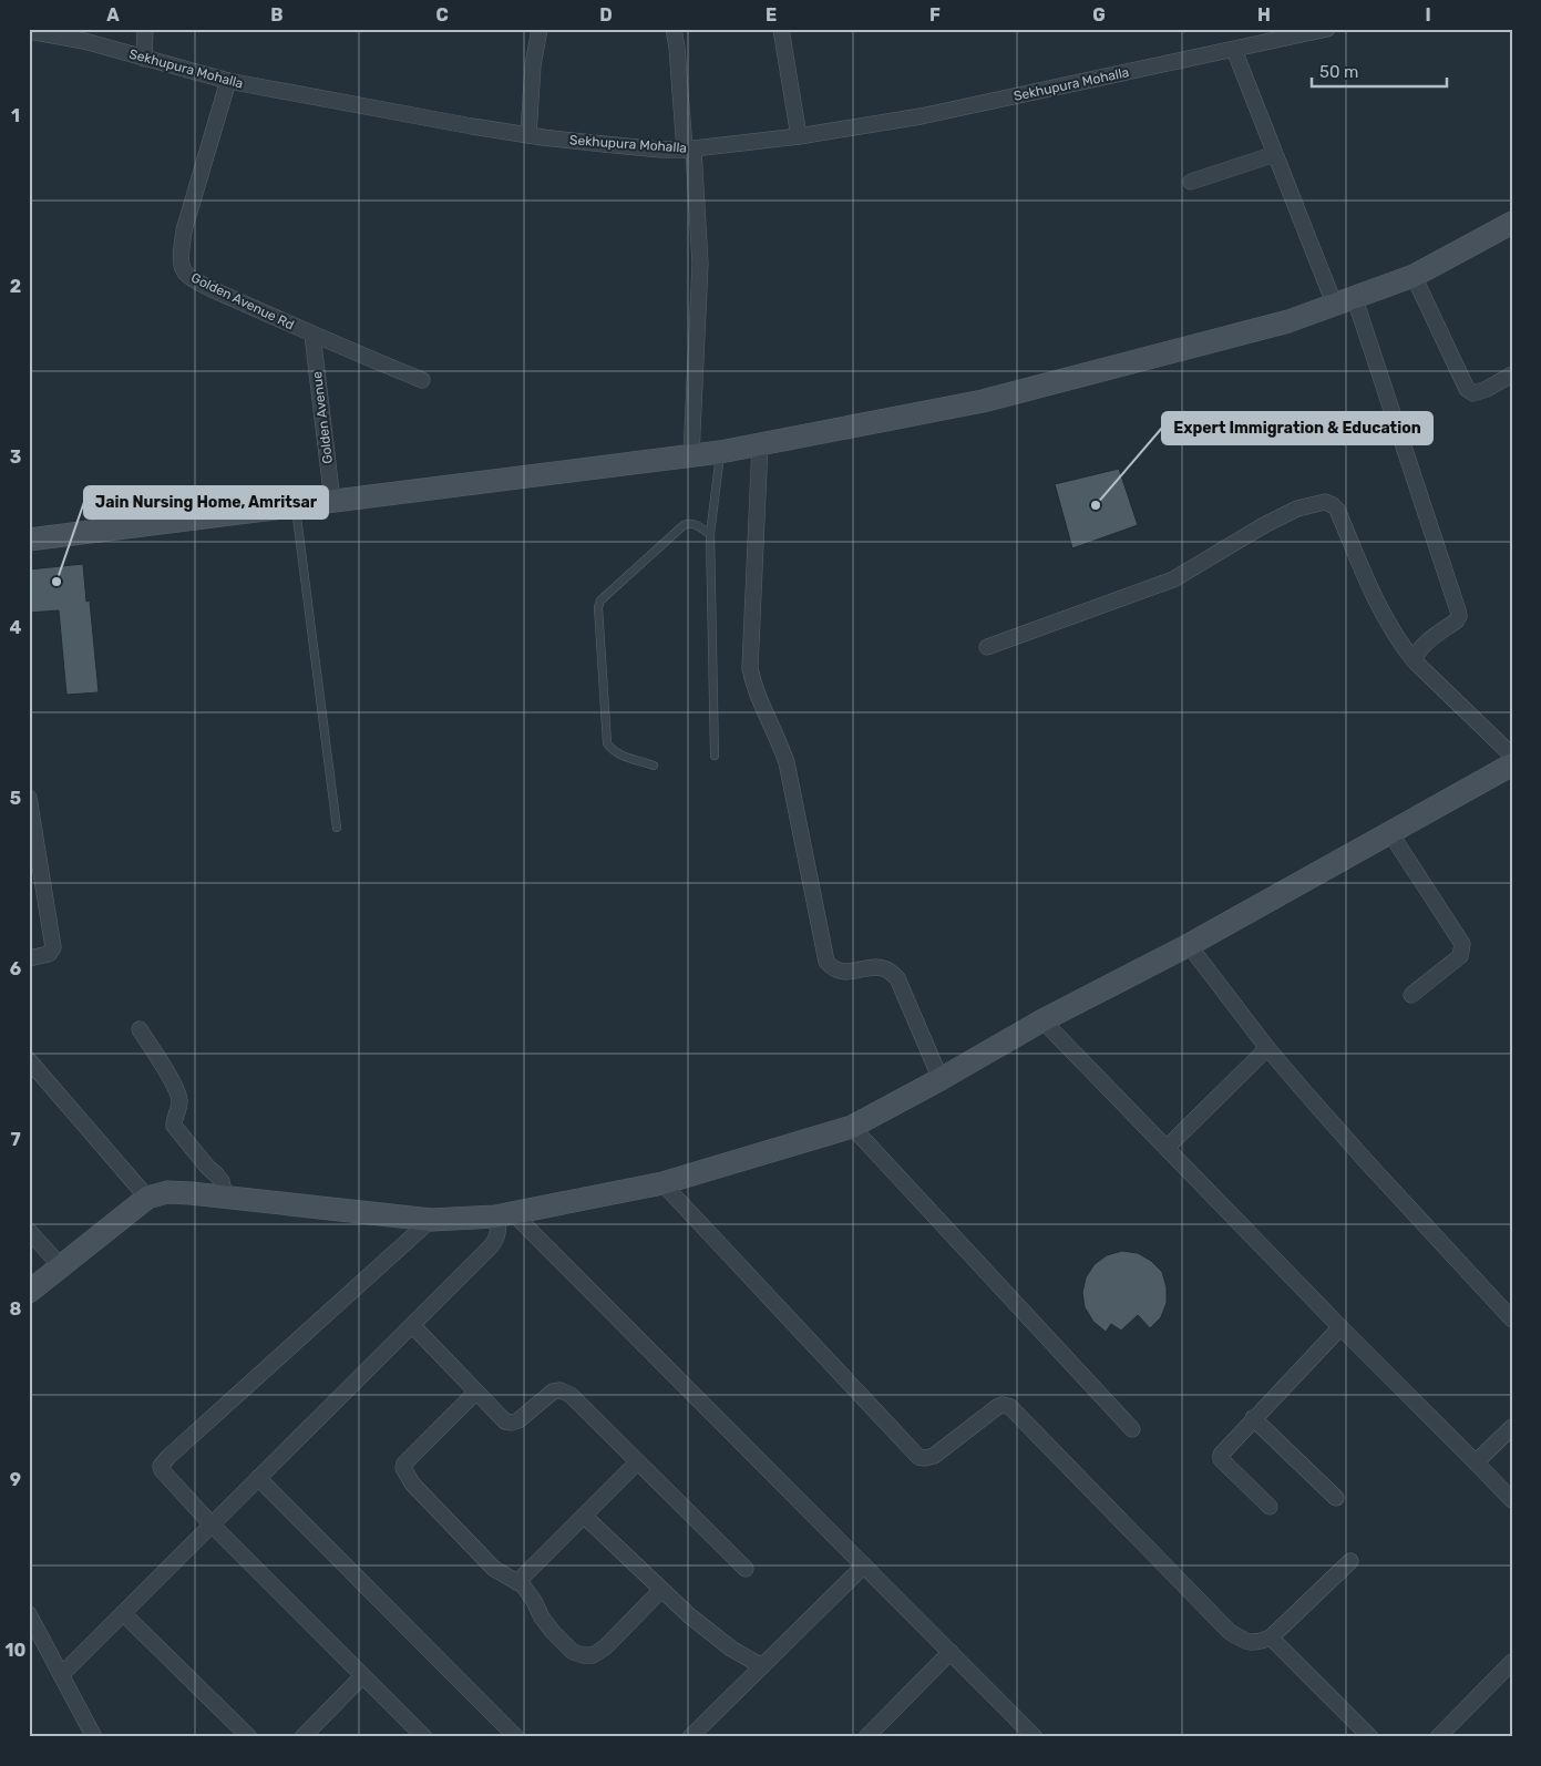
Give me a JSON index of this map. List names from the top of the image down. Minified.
{"streets":{"street":["Sekhupura Mohalla","Golden Avenue Rd","Golden Avenue"]},"crossings":[["Sekhupura Mohalla","Golden Avenue Rd"],["Golden Avenue Rd","Golden Avenue"]],"places":["Expert Immigration & Education","Jain Nursing Home, Amritsar"],"scale_bar":"50 m","grid":{"columns":["A","B","C","D","E","F","G","H","I"],"rows":["1","2","3","4","5","6","7","8","9","10"]}}
